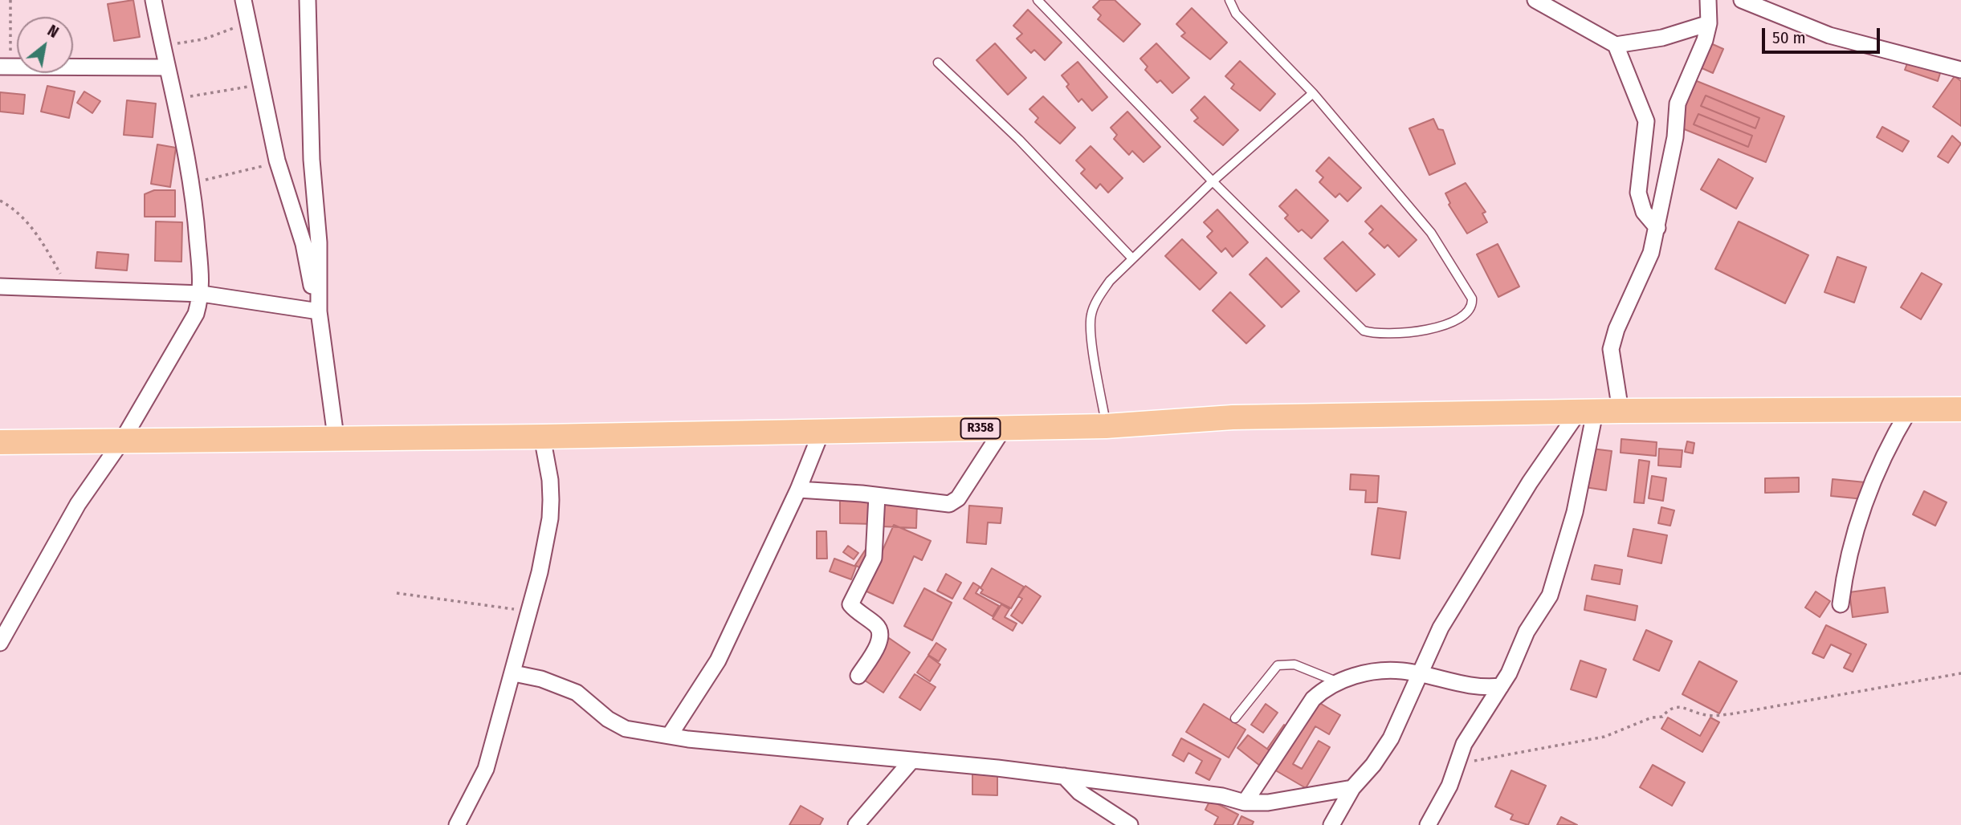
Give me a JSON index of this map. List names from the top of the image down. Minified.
{"streets":{"main road":["R358"]},"scale_bar":"50 m","north":"top right"}
